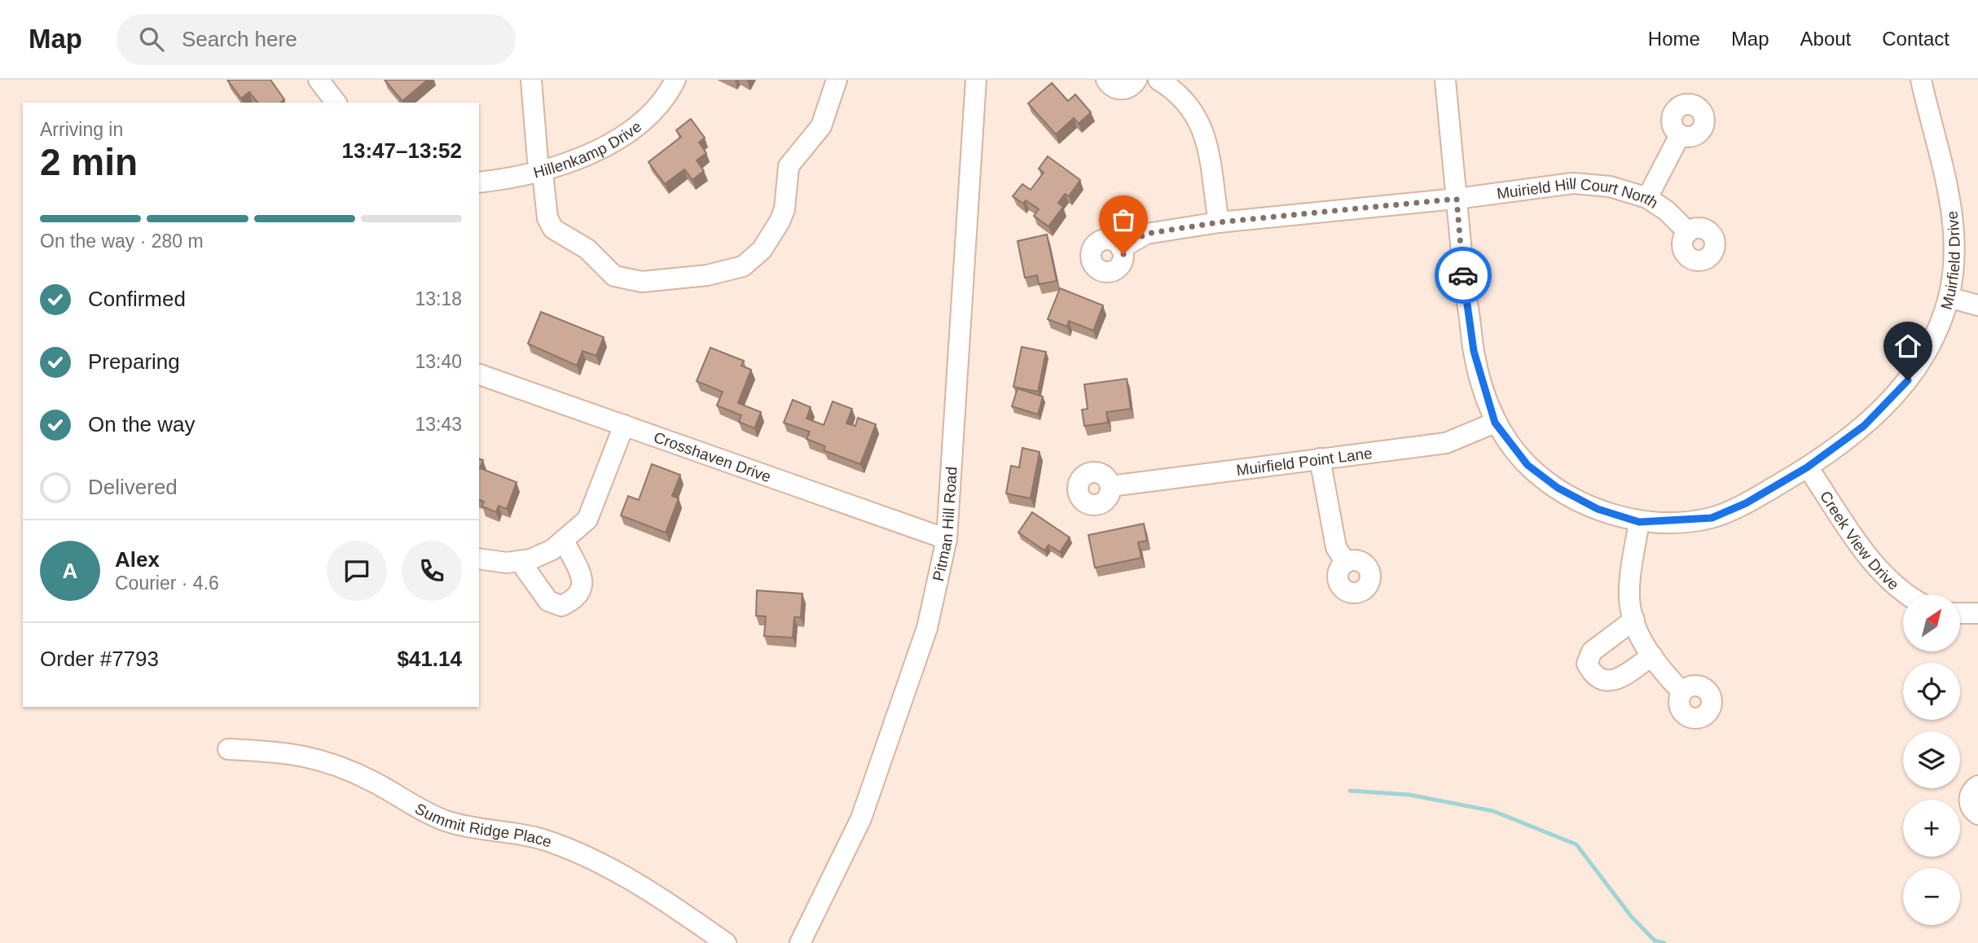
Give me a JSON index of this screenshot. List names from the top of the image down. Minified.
{"streets":{"street":["Hillenkamp Drive","Muirield Hill Court North","Muirfield Drive","Crosshaven Drive","Muirfield Point Lane","Pitman Hill Road","Creek View Drive","Summit Ridge Place"]},"crossings":[["Muirield Hill Court North","Muirfield Drive"],["Muirfield Drive","Muirfield Point Lane"],["Muirfield Drive","Creek View Drive"],["Crosshaven Drive","Pitman Hill Road"]],"north":"top right","page":{"header":"Map","search":"Search here","nav":["Home","Map","About","Contact"],"heading":["2 min","Arriving in","13:47–13:52"],"panel":["Alex","Courier · 4.6","Order #7793","$41.14"],"bar":"On the way · 280 m","list":[["Confirmed","13:18"],["Preparing","13:40"],["On the way","13:43"],"Delivered"],"round":"A","map_buttons":["+","−"]}}
